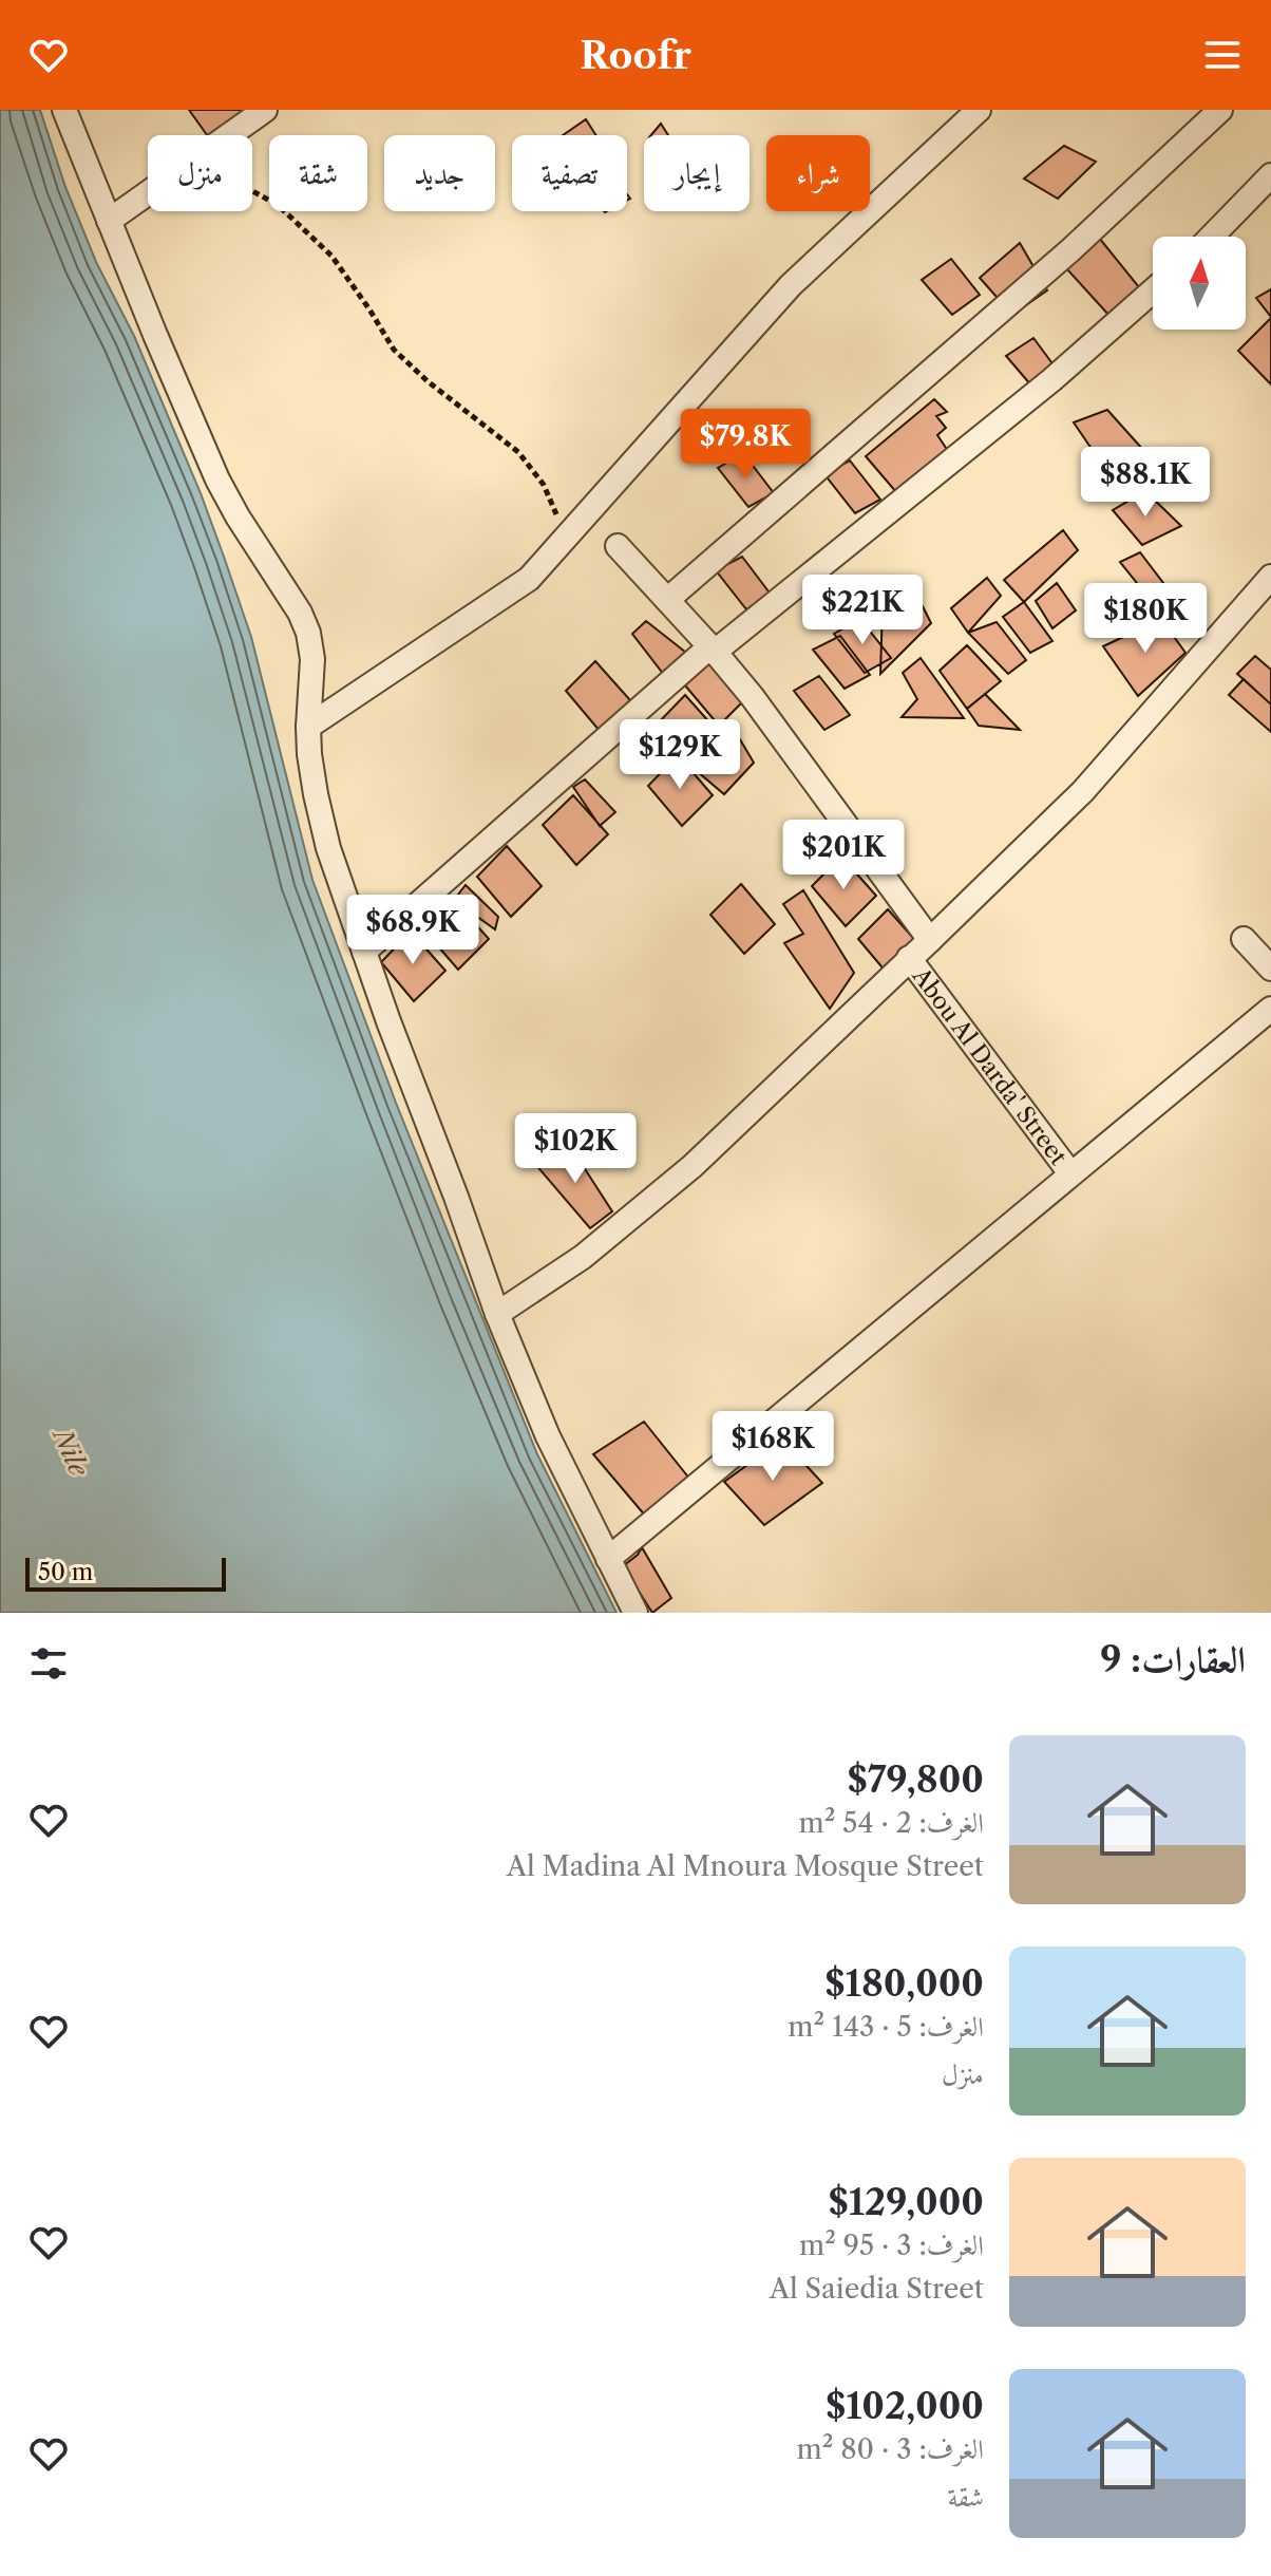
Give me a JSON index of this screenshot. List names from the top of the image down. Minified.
{"streets":{"street":["Abou Al Darda' Street"]},"water":["Nile"],"scale_bar":"50 m","north":"top","page":{"header":"Roofr","chip":["شراء","إيجار","تصفية","جديد","شقة","منزل"],"price":["$79.8K","$88.1K","$221K","$180K","$129K","$201K","$68.9K","$102K","$168K"],"scale":"50 m","heading":"العقارات: 9","list":[{"name":"$79,800","note":"الغرف: 2 · 54 m² · Al Madina Al Mnoura Mosque Street"},{"name":"$180,000","note":"الغرف: 5 · 143 m² · منزل"},{"name":"$129,000","note":"الغرف: 3 · 95 m² · Al Saiedia Street"},{"name":"$102,000","note":"الغرف: 3 · 80 m² · شقة"}]}}
